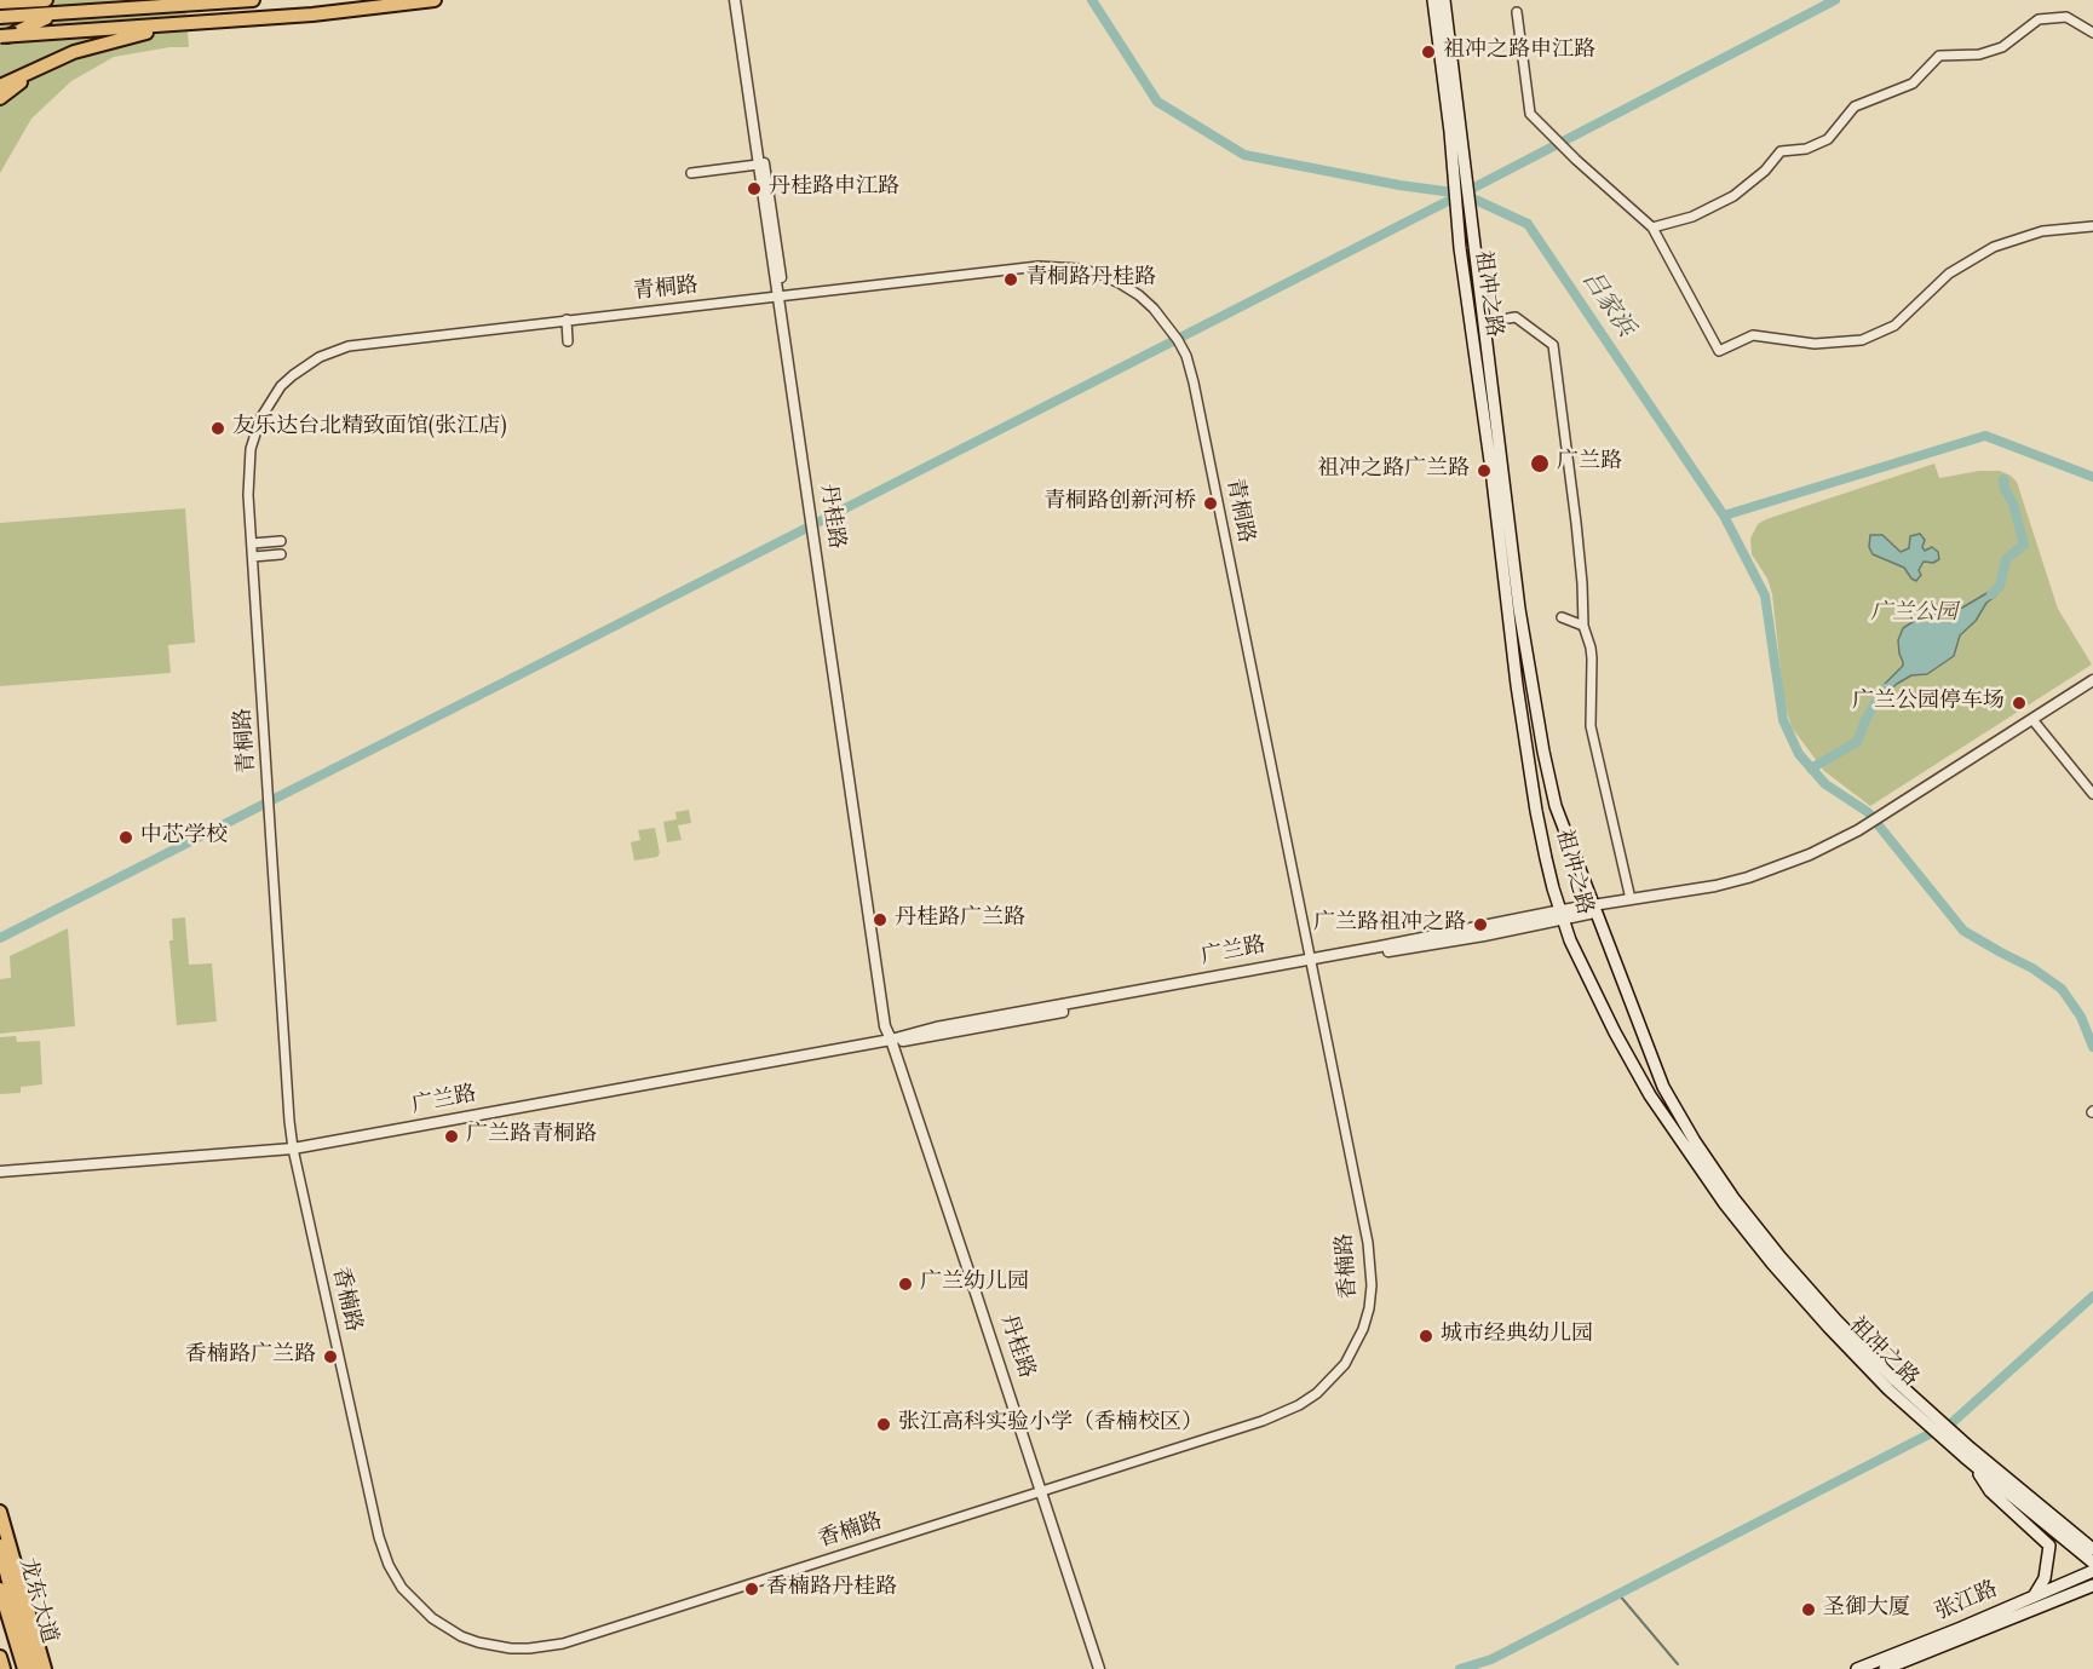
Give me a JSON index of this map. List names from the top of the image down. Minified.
{"streets":{"main road":["祖冲之路","龙东大道","张江路"],"street":["青桐路","丹桂路","广兰路","香楠路"]},"crossings":[["青桐路","丹桂路"],["青桐路","广兰路"],["青桐路","香楠路"],["祖冲之路","广兰路"],["丹桂路","广兰路"],["丹桂路","香楠路"],["广兰路","香楠路"]],"water":["吕家浜"],"parks":["广兰公园"],"places":["祖冲之路申江路","丹桂路申江路","青桐路丹桂路","友乐达台北精致面馆(张江店)","广兰路","祖冲之路广兰路","青桐路创新河桥","广兰公园停车场","中芯学校","丹桂路广兰路","广兰路祖冲之路","广兰路青桐路","广兰幼儿园","城市经典幼儿园","香楠路广兰路","张江高科实验小学（香楠校区）","香楠路丹桂路","圣御大厦"]}
